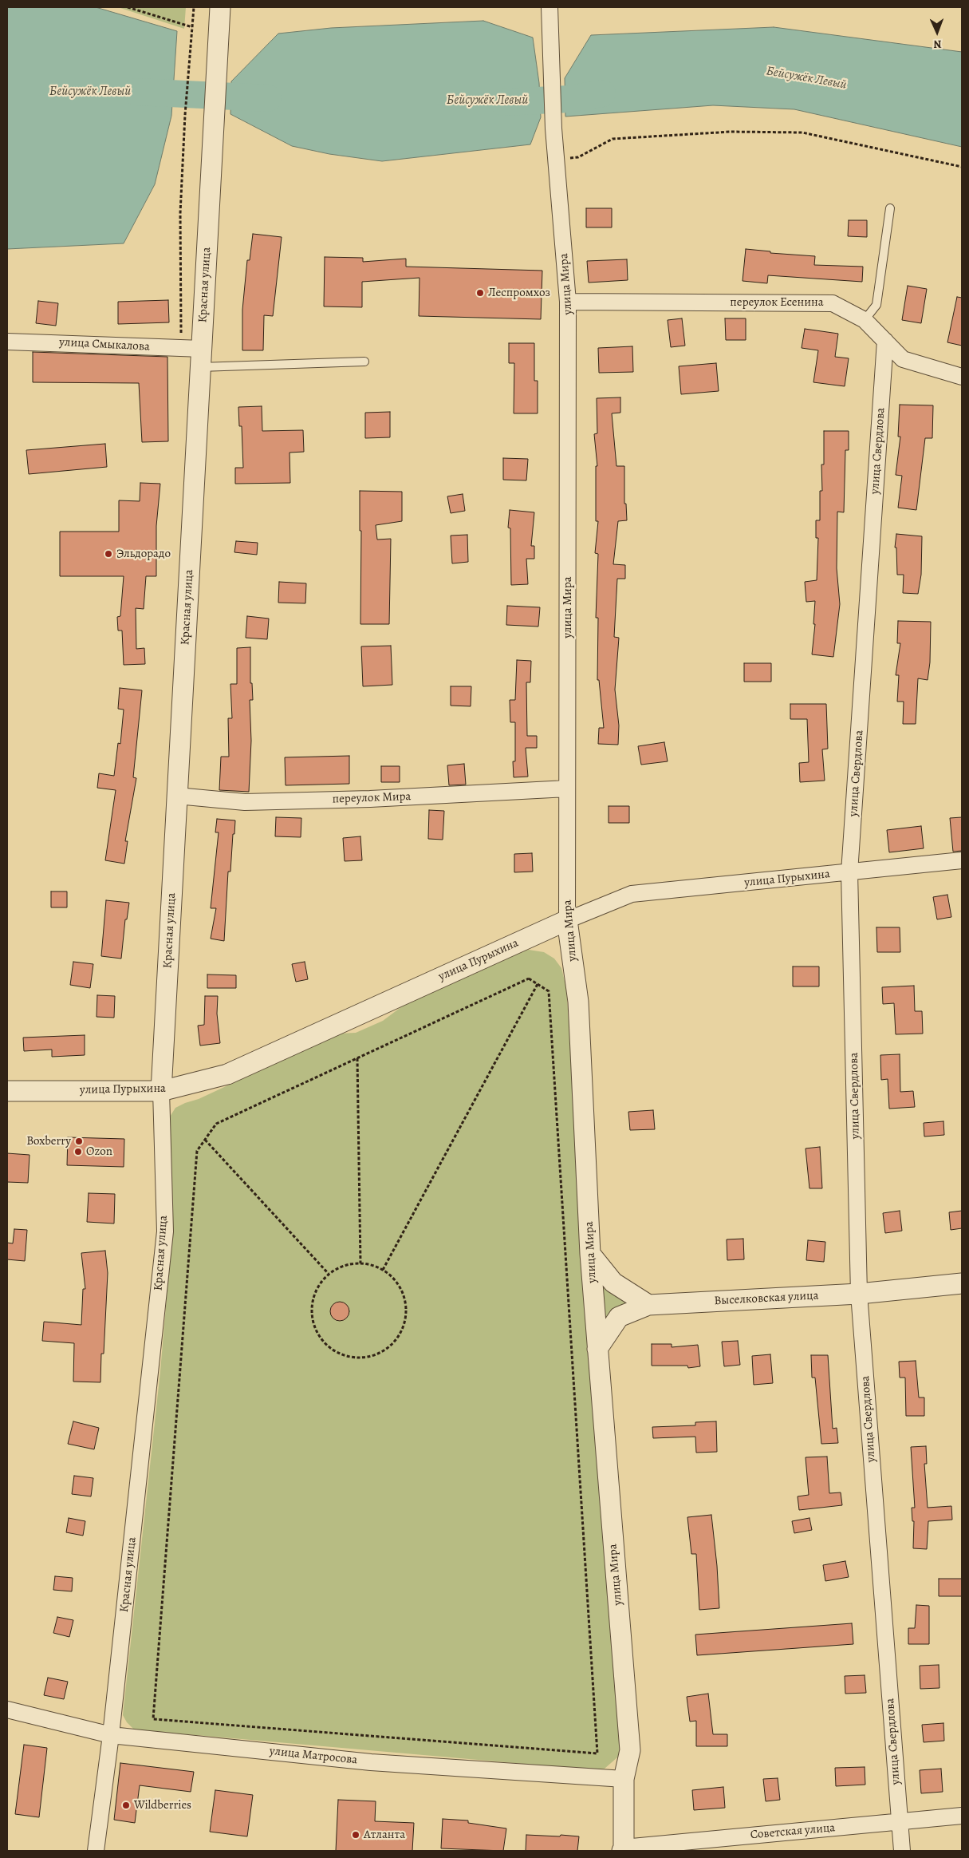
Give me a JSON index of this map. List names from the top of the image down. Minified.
{"streets":{"street":["улица Мира","Красная улица","переулок Есенина","улица Смыкалова","улица Свердлова","переулок Мира","улица Пурыхина","Выселковская улица","улица Матросова","Советская улица"]},"crossings":[["улица Мира","переулок Есенина"],["улица Мира","переулок Мира"],["улица Мира","улица Пурыхина"],["улица Мира","Выселковская улица"],["улица Мира","улица Матросова"],["улица Мира","Советская улица"],["Красная улица","улица Смыкалова"],["Красная улица","переулок Мира"],["Красная улица","улица Пурыхина"],["Красная улица","улица Матросова"],["переулок Есенина","улица Свердлова"],["улица Свердлова","улица Пурыхина"],["улица Свердлова","Выселковская улица"],["улица Свердлова","Советская улица"]],"water":["Бейсужёк Левый"],"places":["Леспромхоз","Эльдорадо","Boxberry","Ozon","Wildberries","Атланта"],"north":"bottom"}
